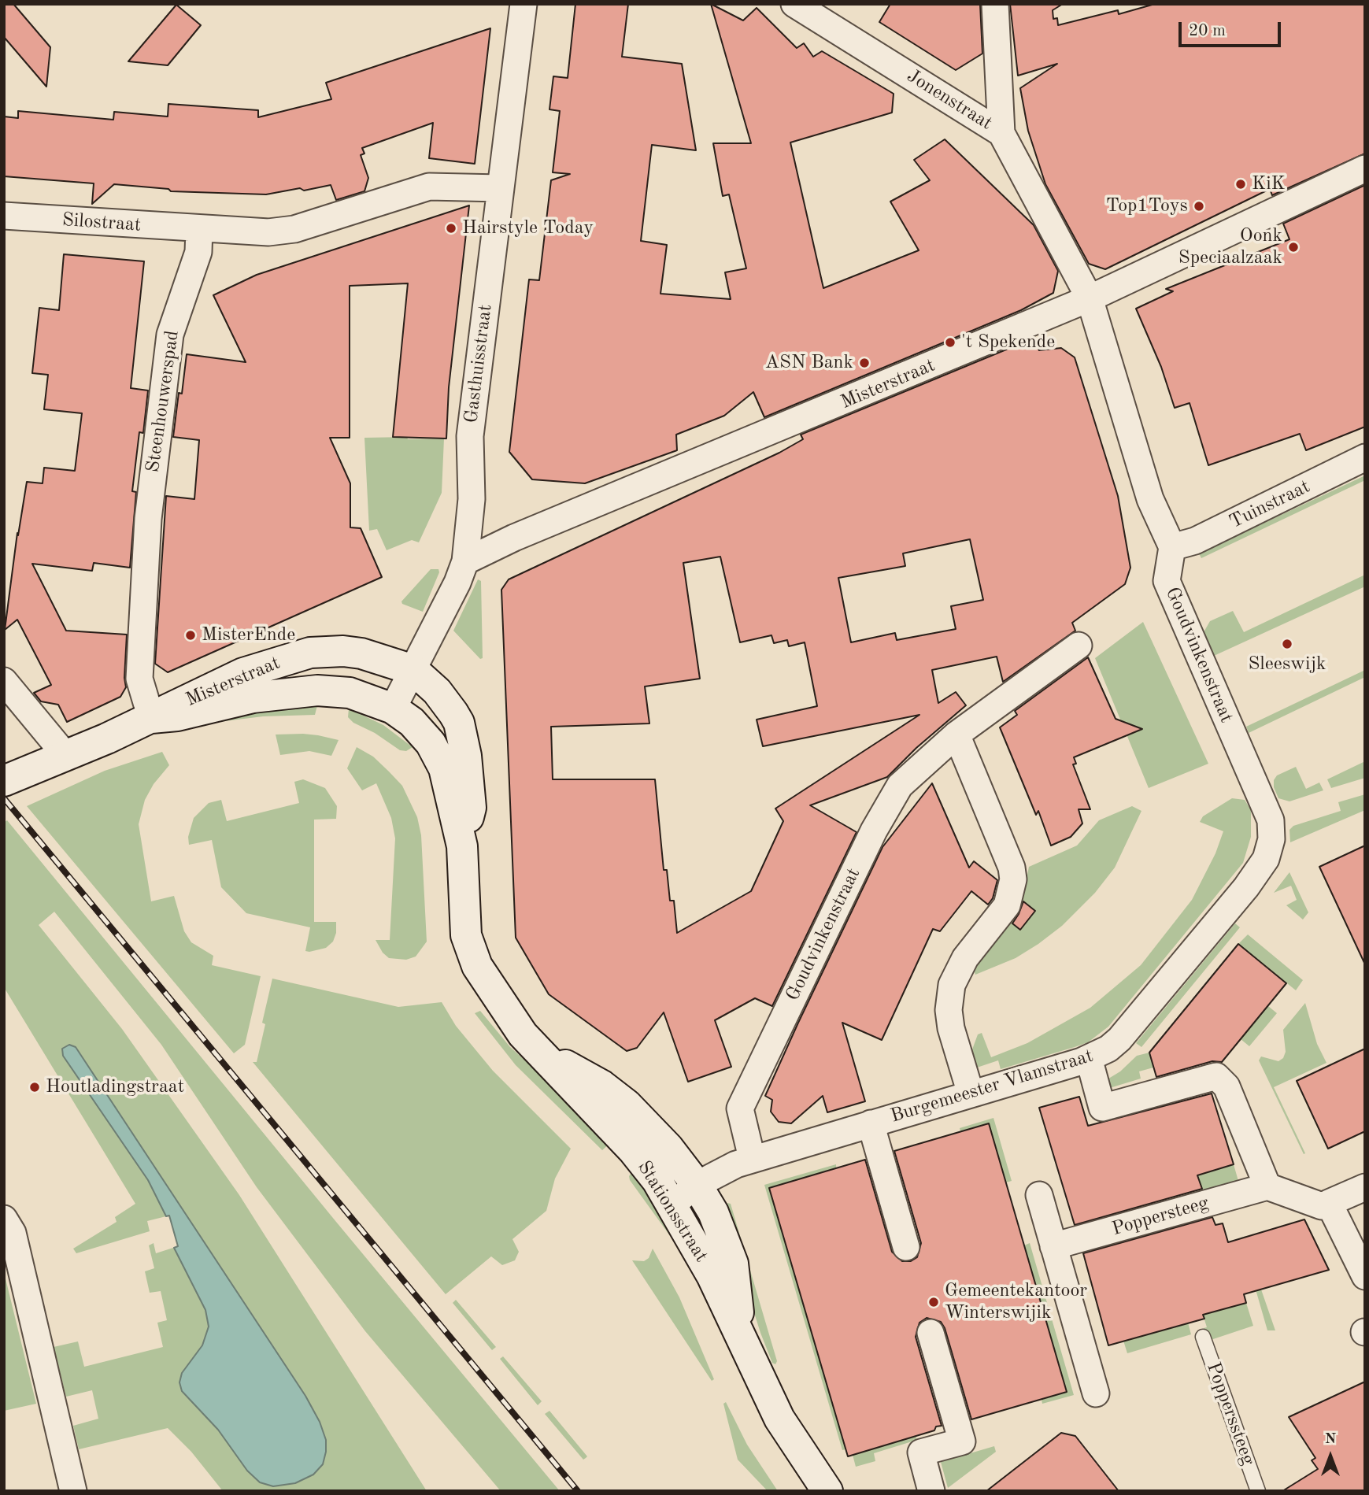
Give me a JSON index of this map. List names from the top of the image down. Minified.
{"streets":{"street":["Jonenstraat","Silostraat","Gasthuisstraat","Misterstraat","Steenhouwerspad","Tuinstraat","Goudvinkenstraat","Burgemeester Vlamstraat","Stationsstraat","Poppersteeg"],"lane":["Popperssteeg"]},"crossings":[["Jonenstraat","Misterstraat"],["Silostraat","Steenhouwerspad"],["Gasthuisstraat","Misterstraat"],["Gasthuisstraat","Stationsstraat"],["Misterstraat","Steenhouwerspad"],["Misterstraat","Stationsstraat"],["Tuinstraat","Goudvinkenstraat"],["Goudvinkenstraat","Burgemeester Vlamstraat"],["Burgemeester Vlamstraat","Stationsstraat"]],"places":["KiK","Top1Toys","Hairstyle Today","Oonk Speciaalzaak","'t Spekende","ASN Bank","MisterEnde","Sleeswijk","Houtladingstraat","Gemeentekantoor Winterswijik"],"scale_bar":"20 m","north":"top"}
